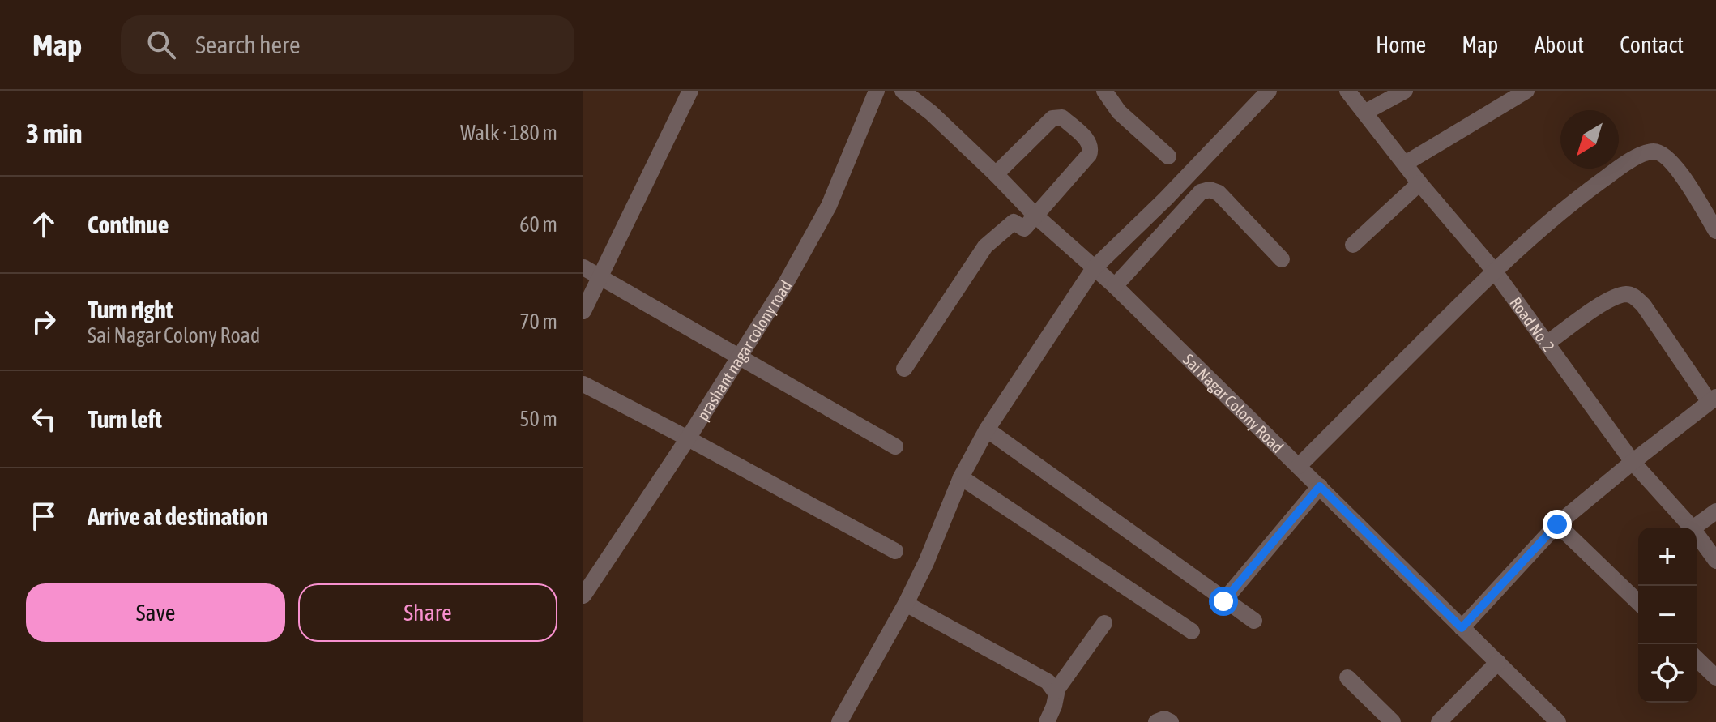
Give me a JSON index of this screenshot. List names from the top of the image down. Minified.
{"streets":{"street":["Road No. 2","prashant nagar colony road","Sai Nagar Colony Road"]},"north":"bottom left","page":{"header":"Map","search":"Search here","nav":["Home","Map","About","Contact"],"heading":["3 min","Walk · 180 m"],"list":[["Continue","60 m"],["Turn right","Sai Nagar Colony Road","70 m"],["Turn left","50 m"],"Arrive at destination"],"map_buttons":["+","−"],"buttons":["Save","Share"]}}
